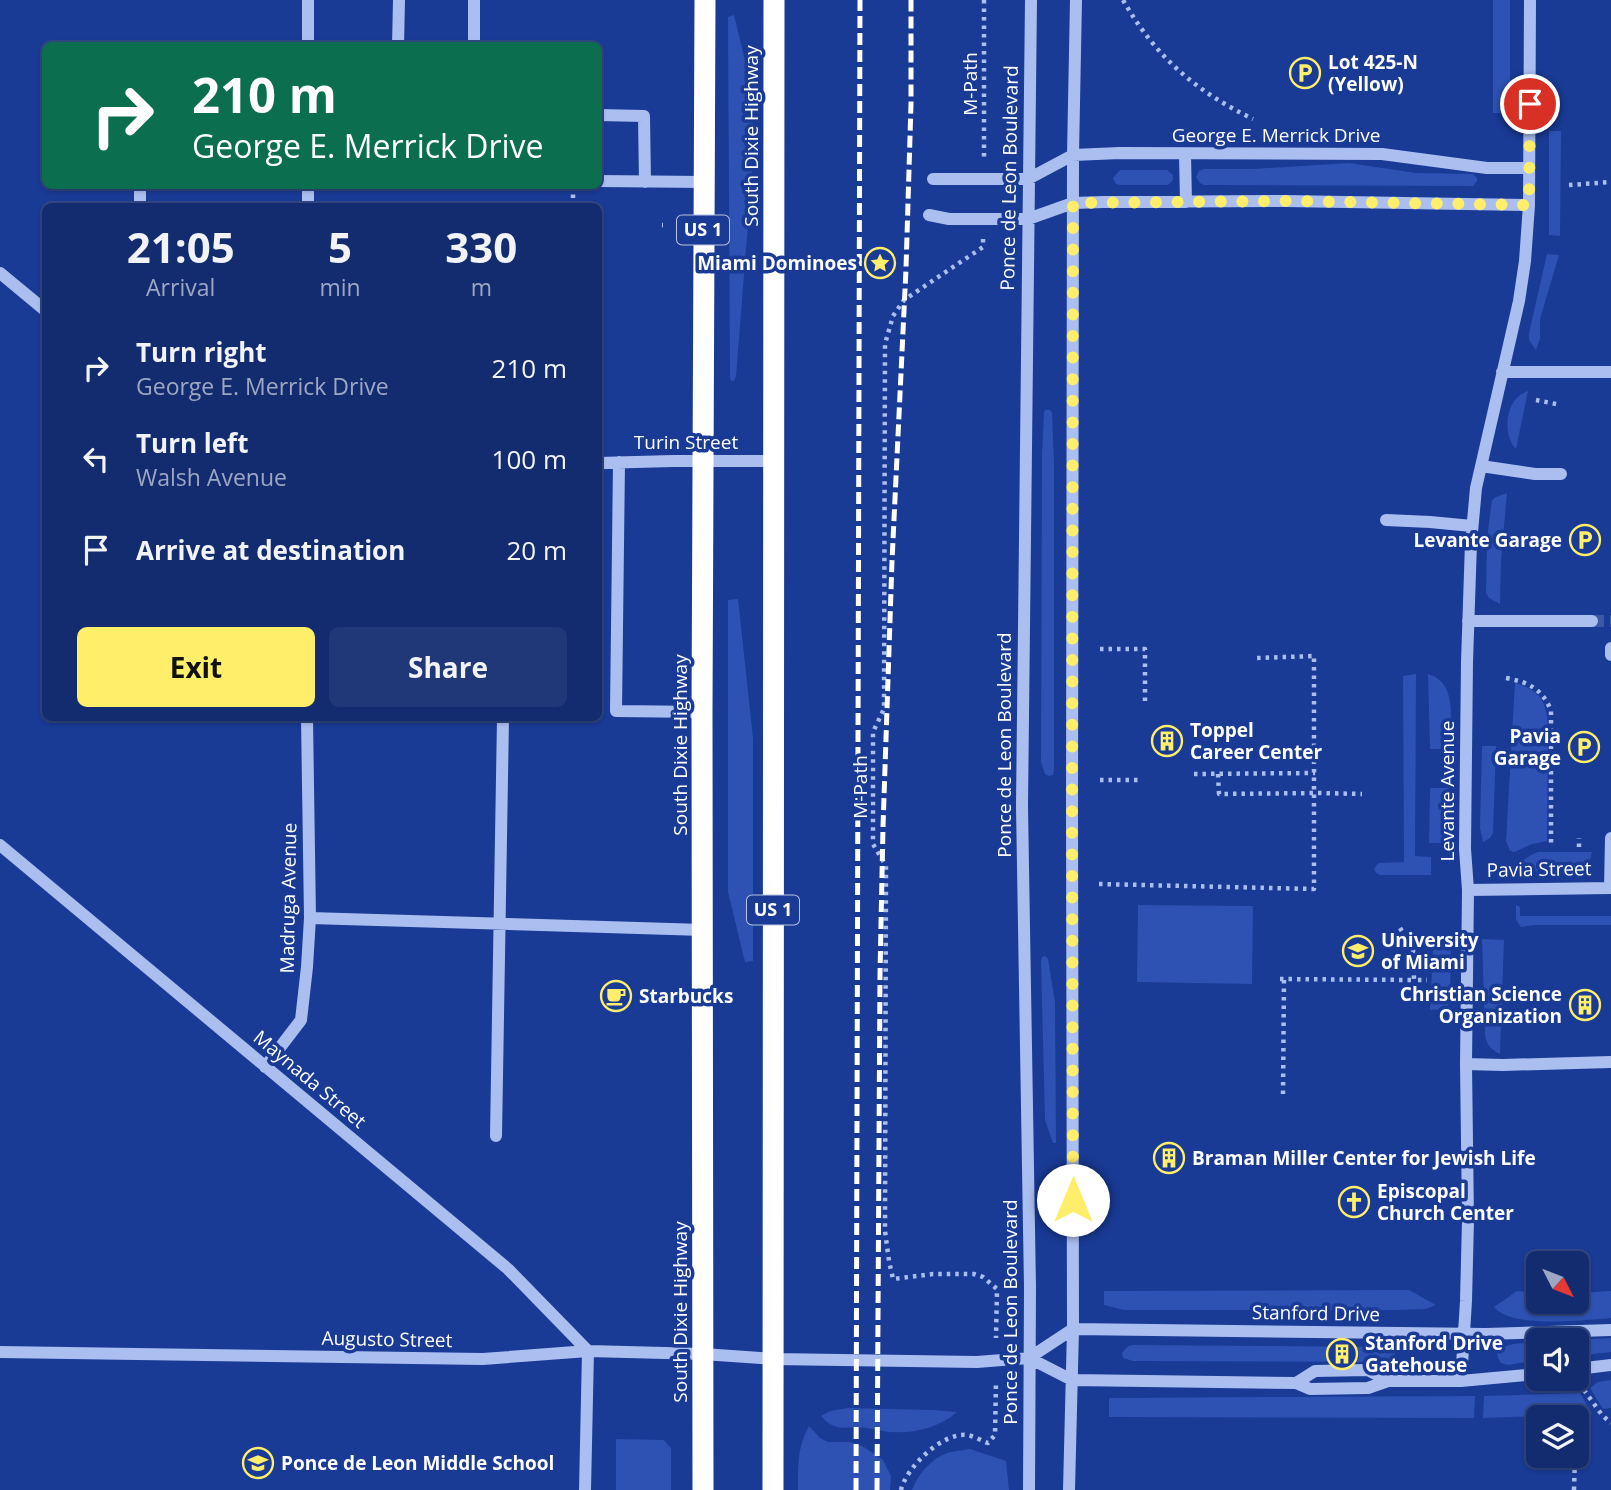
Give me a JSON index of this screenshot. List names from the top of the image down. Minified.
{"streets":{"highway":["South Dixie Highway","US 1"],"street":["George E. Merrick Drive","Ponce de Leon Boulevard","Turin Street","Levante Avenue","Pavia Street","Madruga Avenue","Maynada Street","Stanford Drive","Augusto Street"],"path":["M-Path"]},"crossings":[["George E. Merrick Drive","Ponce de Leon Boulevard"],["George E. Merrick Drive","Levante Avenue"],["South Dixie Highway","Turin Street"],["South Dixie Highway","Augusto Street"],["Levante Avenue","Pavia Street"],["Levante Avenue","Stanford Drive"],["Madruga Avenue","Maynada Street"],["Maynada Street","Augusto Street"]],"places":{"parking":["Lot 425-N (Yellow)","Levante Garage","Pavia Garage"],"place":["Miami Dominoes"],"building":["Toppel Career Center","Christian Science Organization","Braman Miller Center for Jewish Life","Stanford Drive Gatehouse"],"school or university":["University of Miami","Ponce de Leon Middle School"],"cafe":["Starbucks"],"church":["Episcopal Church Center"]},"north":"bottom right","page":{"turn":["210 m","George E. Merrick Drive"],"eta":["21:05","Arrival","5","min","330","m"],"list":[{"name":"Turn right","note":"George E. Merrick Drive","value":"210 m"},{"name":"Turn left","note":"Walsh Avenue","value":"100 m"},{"name":"Arrive at destination","value":"20 m"}],"buttons":["Exit","Share"]}}
